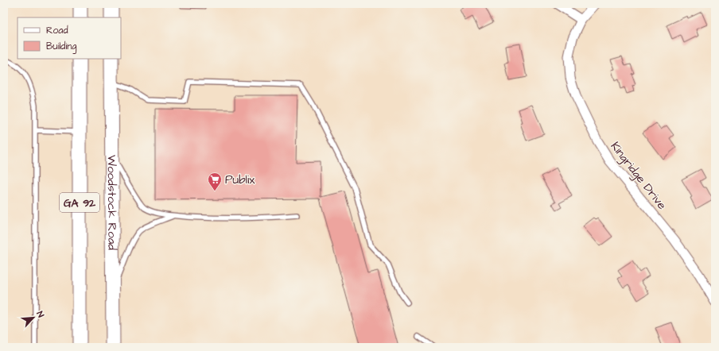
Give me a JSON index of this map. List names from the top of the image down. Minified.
{"streets":{"main road":["GA 92","Woodstock Road"],"street":["Kingridge Drive"]},"places":{"supermarket":["Publix"]},"legend":["Road","Building"],"north":"top right"}
